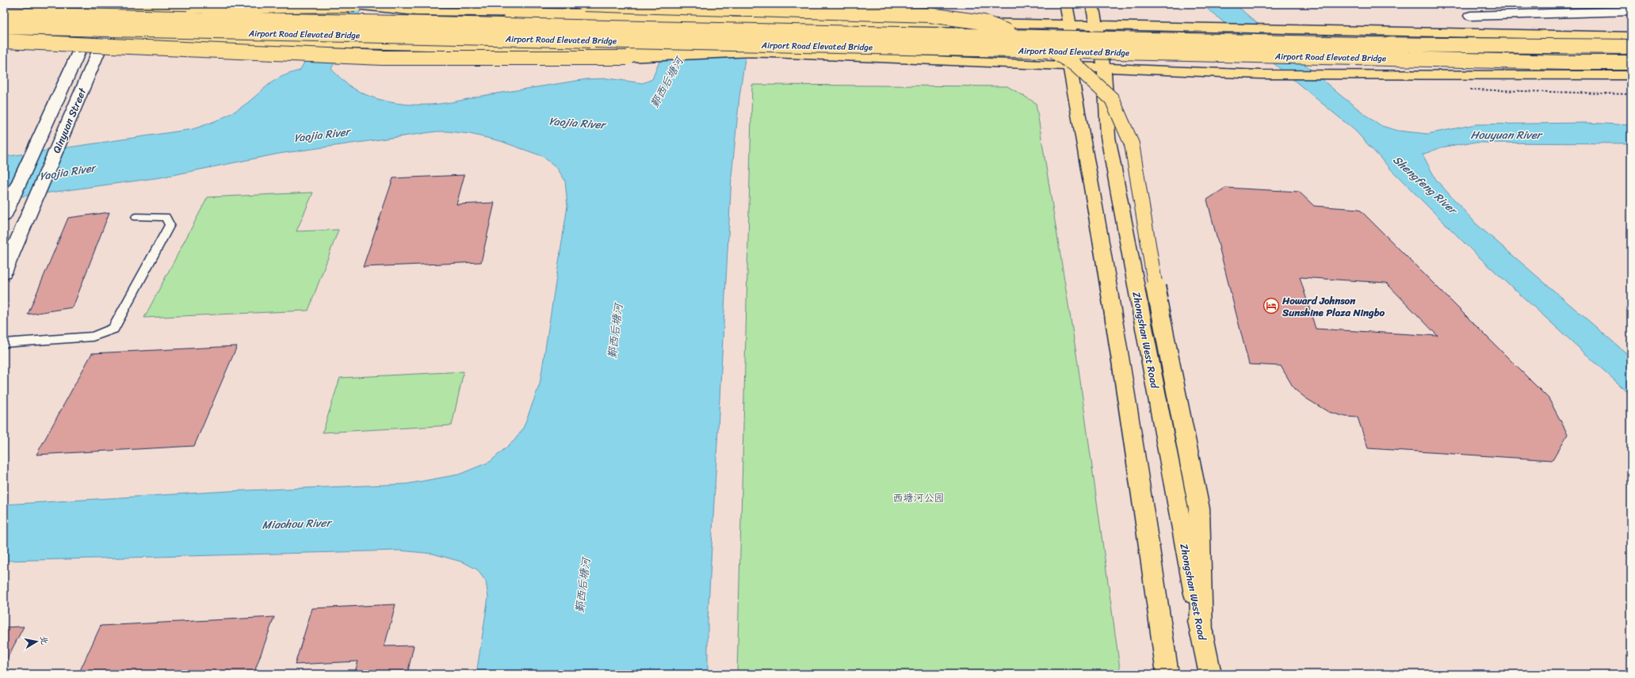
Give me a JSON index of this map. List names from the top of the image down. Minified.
{"streets":{"main road":["Airport Road Elevated Bridge","Zhongshan West Road"],"street":["Qinyuan Street"]},"water":["鄞西后塘河","Yaojia River","Houyuan River","Shengfeng River","Miaohou River"],"parks":["西塘河公园"],"places":{"hotel":["Howard Johnson Sunshine Plaza Ningbo"]},"north":"right"}
